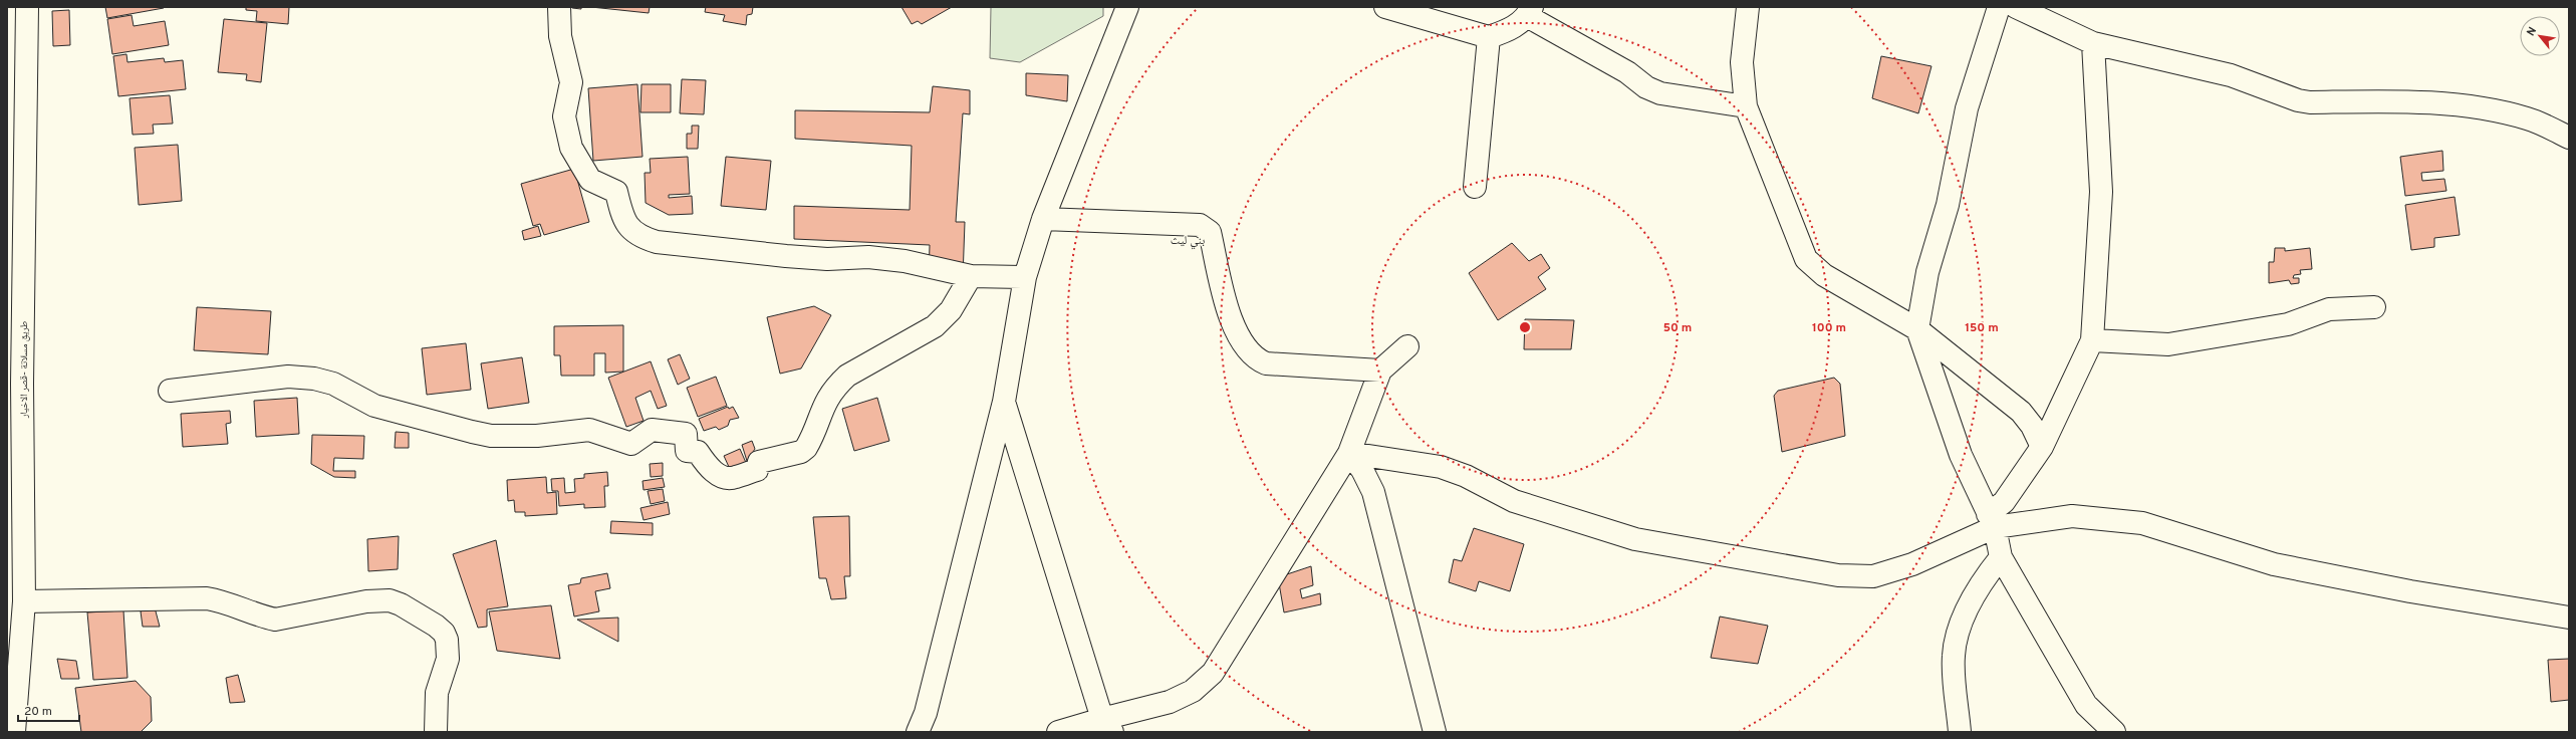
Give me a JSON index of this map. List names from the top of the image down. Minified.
{"streets":{"street":["طريق مسلاتة -قصر الاخيار"]},"districts":["بني ليث"],"scale_bar":"20 m","north":"top left","rings":["50 m","100 m","150 m"]}
